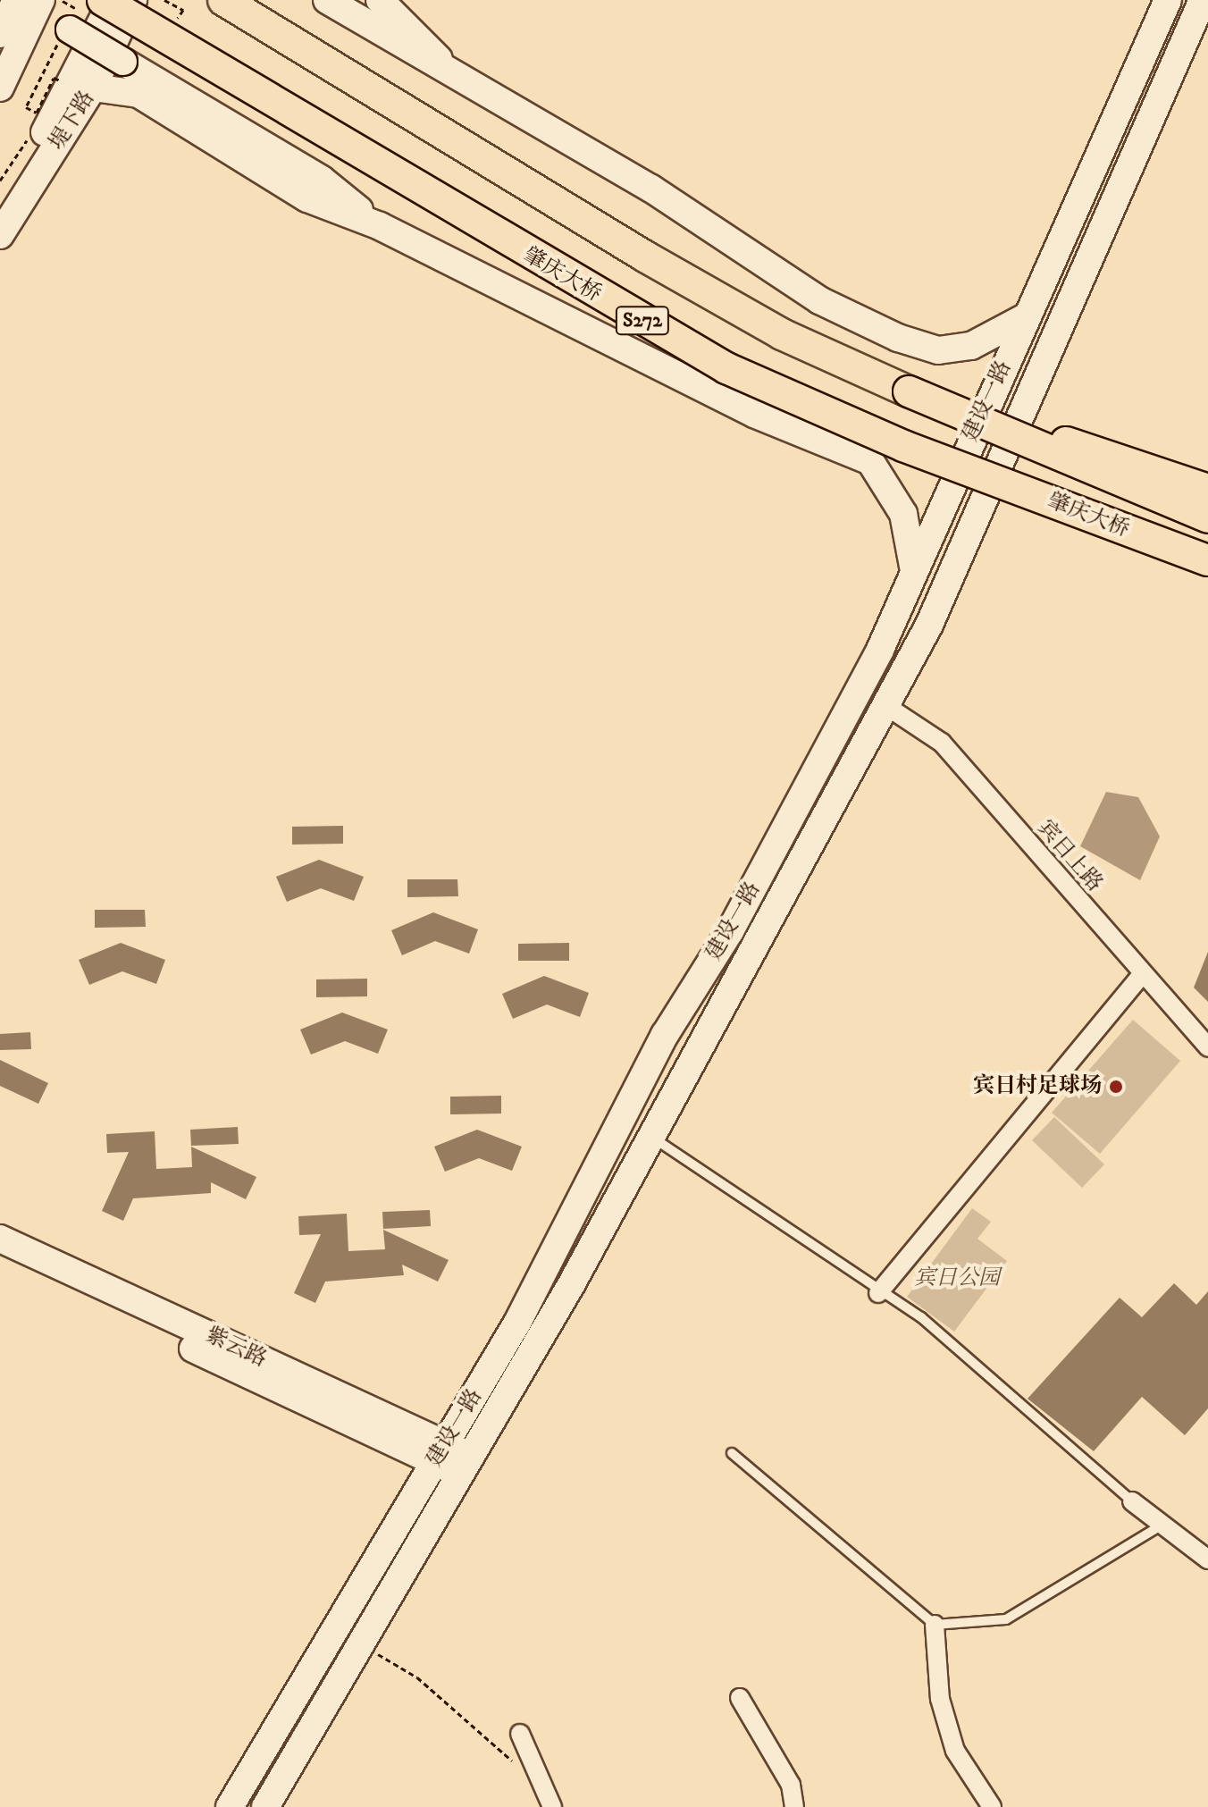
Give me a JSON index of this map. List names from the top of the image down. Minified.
{"streets":{"main road":["堤下路","肇庆大桥","S272","建设一路","紫云路"],"street":["宾日上路"]},"crossings":[["建设一路","宾日上路"],["建设一路","紫云路"]],"parks":["宾日公园"],"places":["宾日村足球场"]}
